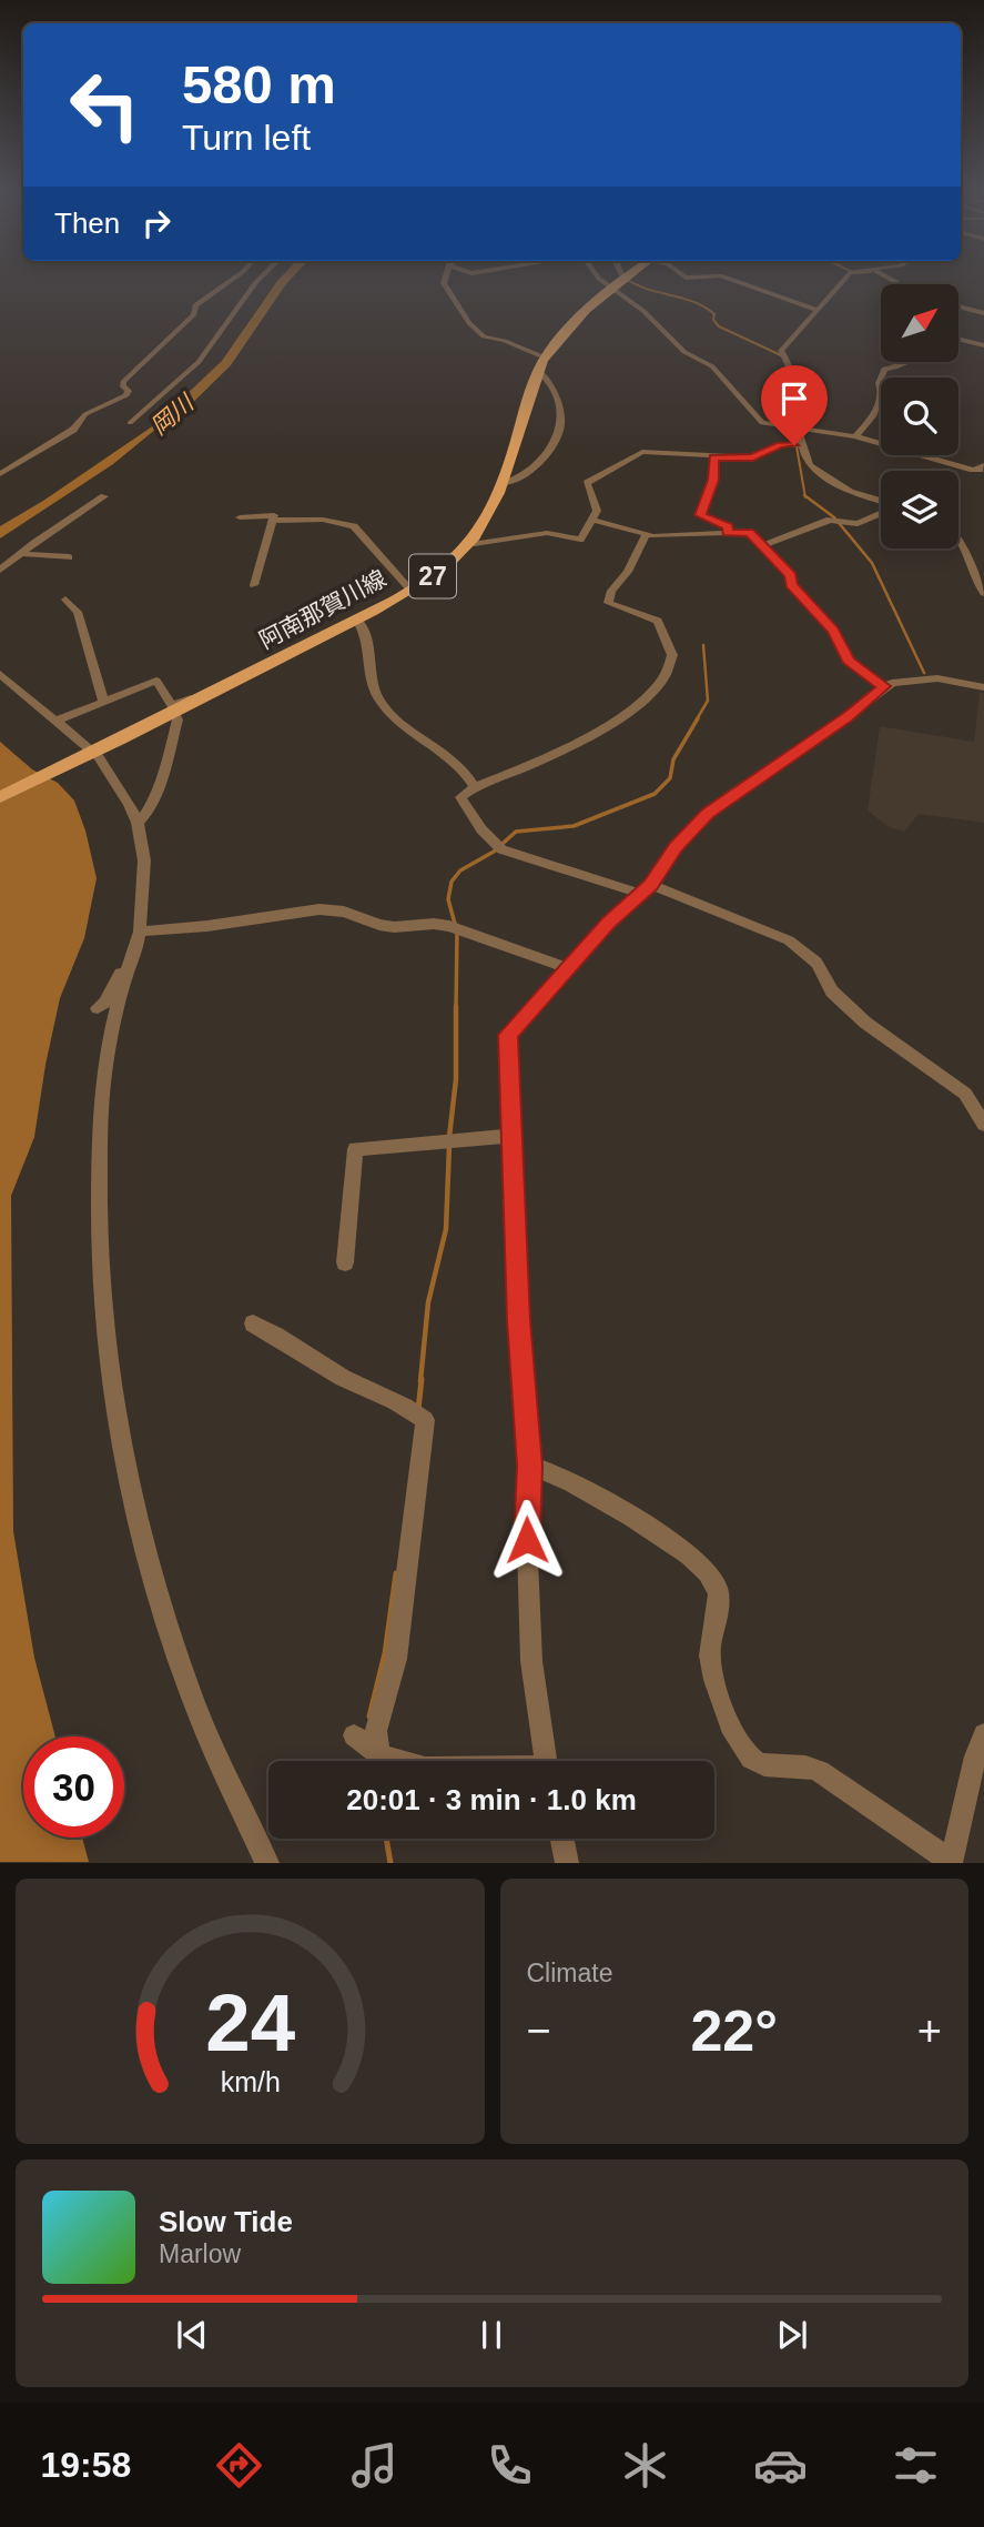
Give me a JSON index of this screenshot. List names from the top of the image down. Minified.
{"streets":{"main road":["27","阿南那賀川線"]},"water":["岡川"],"north":"top right","page":{"turn":["580 m","Turn left"],"then":"Then","limit":"30","trip":"20:01 · 3 min · 1.0 km","tile":"Climate","heat":["−","22°","+"],"song":["Slow Tide","Marlow"],"tabs":"19:58","gauge":["24","km/h"]}}
